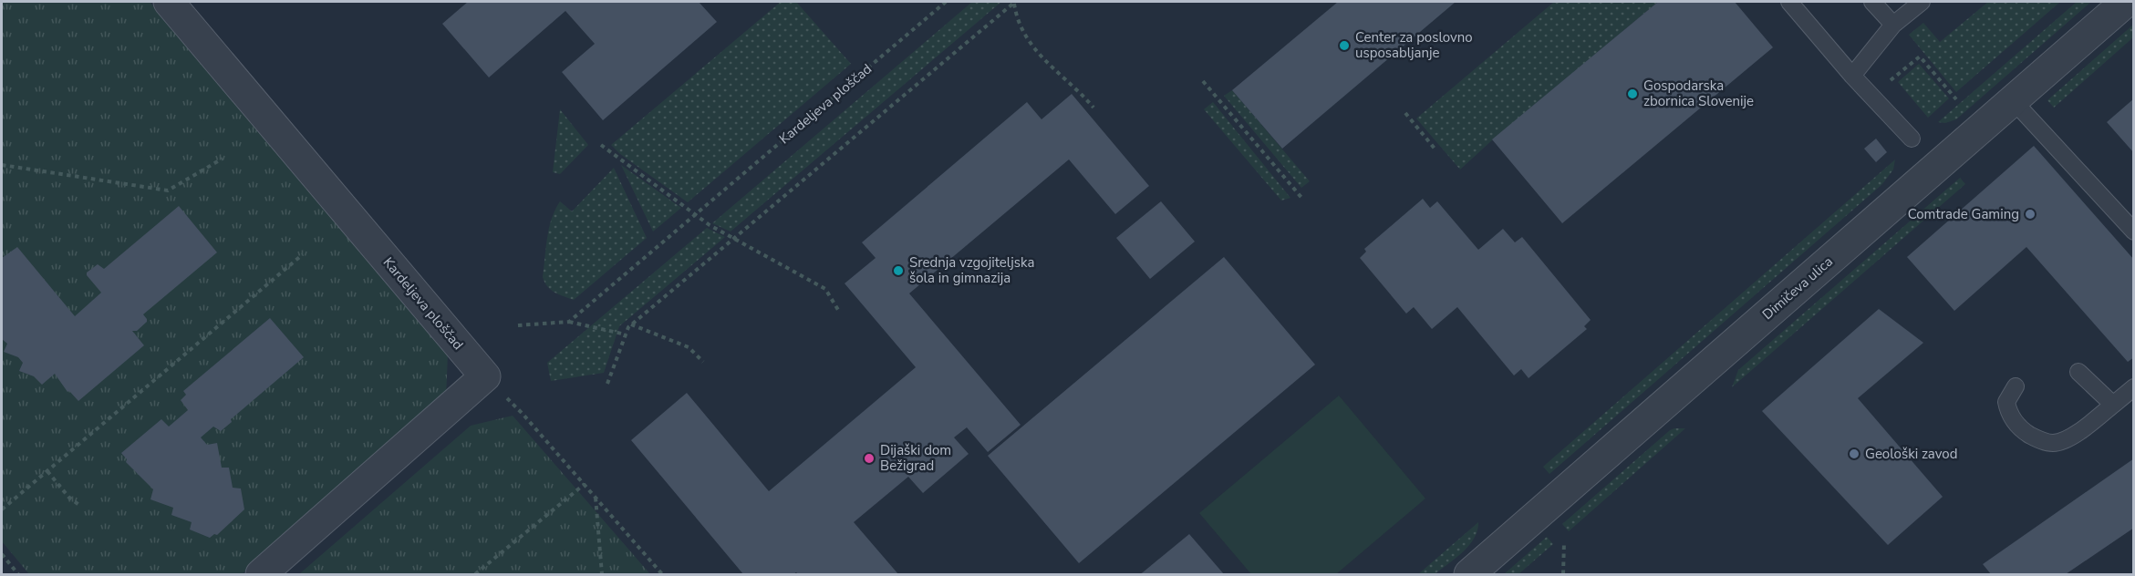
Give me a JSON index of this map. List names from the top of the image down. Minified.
{"streets":{"street":["Kardeljeva ploščad","Dimičeva ulica"]},"places":["Center za poslovno usposabljanje","Gospodarska zbornica Slovenije","Comtrade Gaming","Srednja vzgojiteljska šola in gimnazija","Geološki zavod","Dijaški dom Bežigrad"]}
